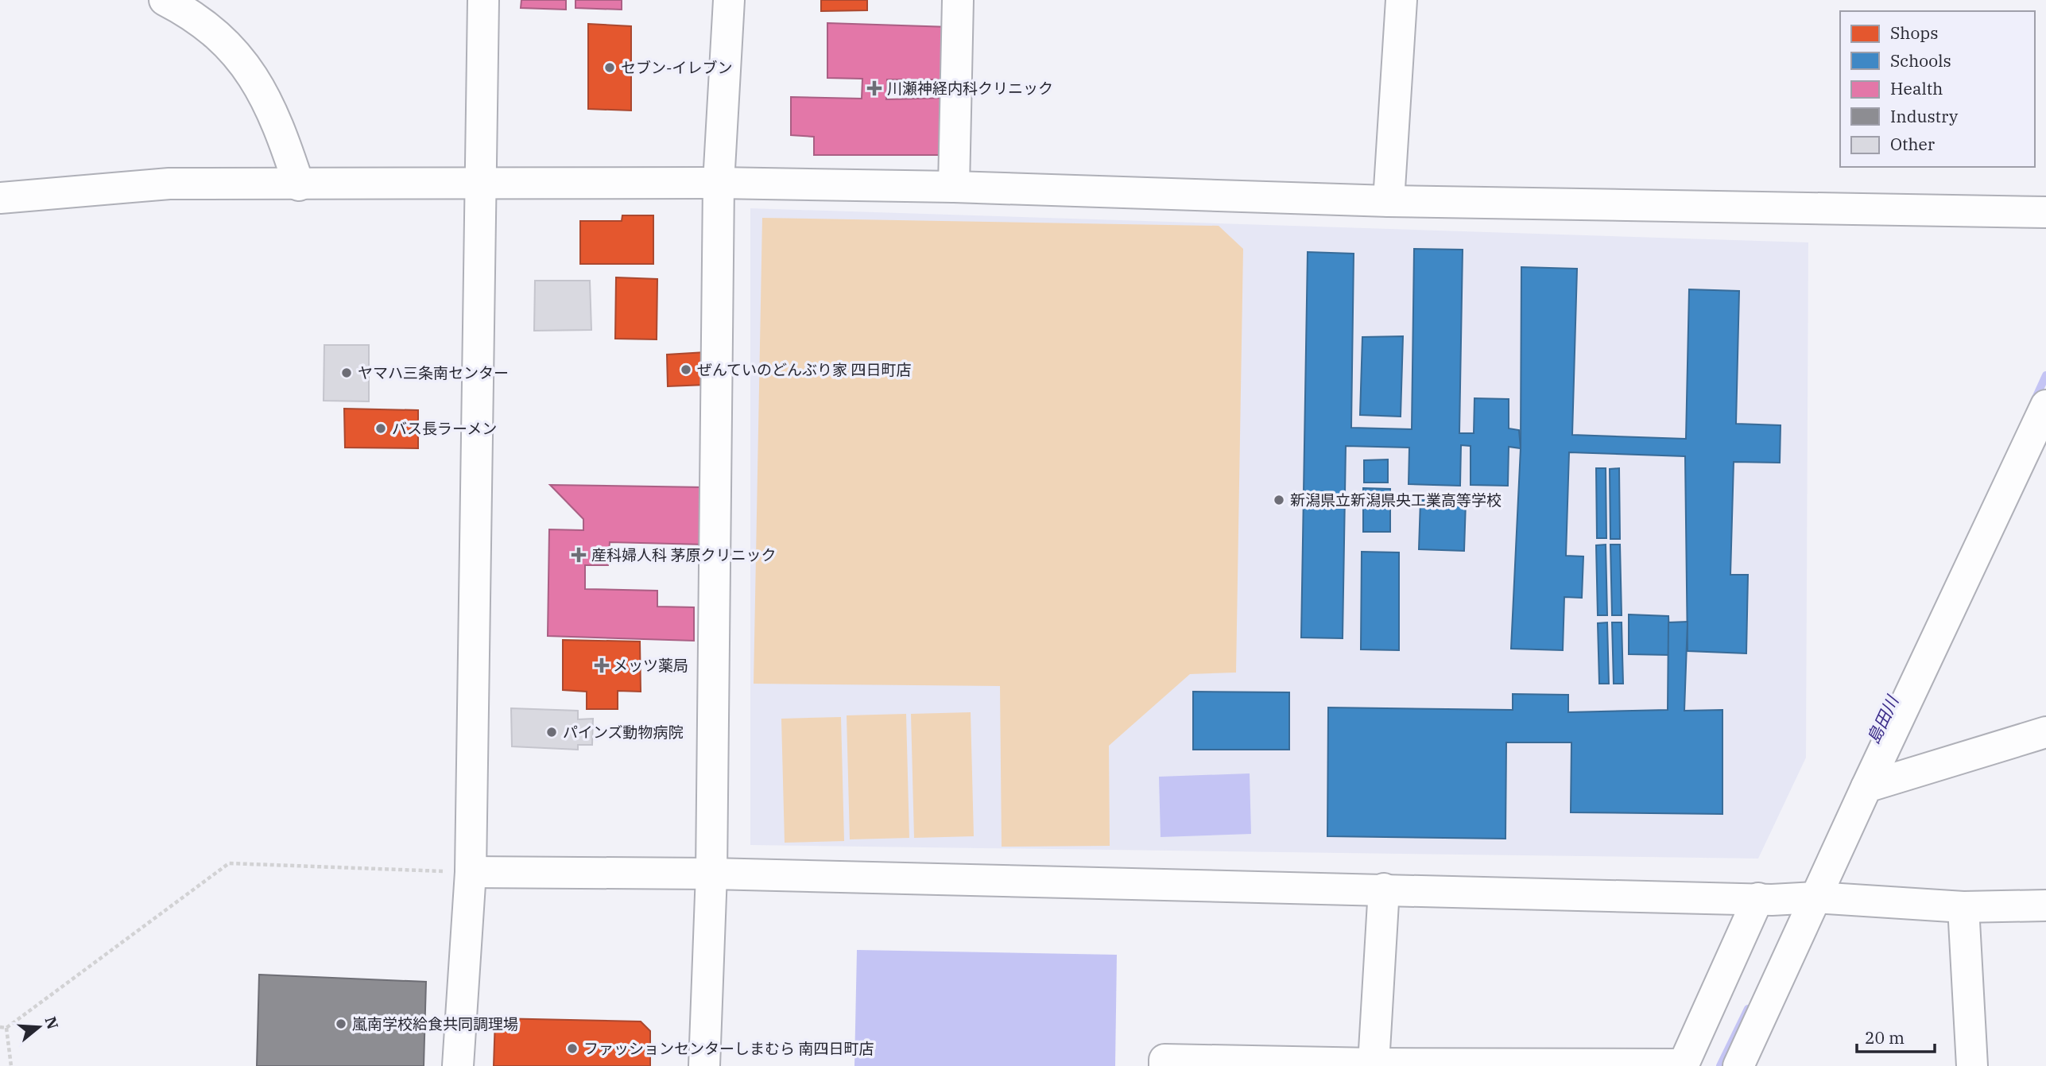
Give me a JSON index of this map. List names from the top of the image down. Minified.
{"water":["島田川"],"places":{"other":["セブン-イレブン","ぜんていのどんぶり家 四日町店","ヤマハ三条南センター","バス長ラーメン","新潟県立新潟県央工業高等学校","パインズ動物病院","嵐南学校給食共同調理場","ファッションセンターしまむら 南四日町店"],"health":["川瀬神経内科クリニック","産科婦人科 茅原クリニック","メッツ薬局"]},"legend":["Shops","Schools","Health","Industry","Other"],"scale_bar":"20 m","north":"right"}
